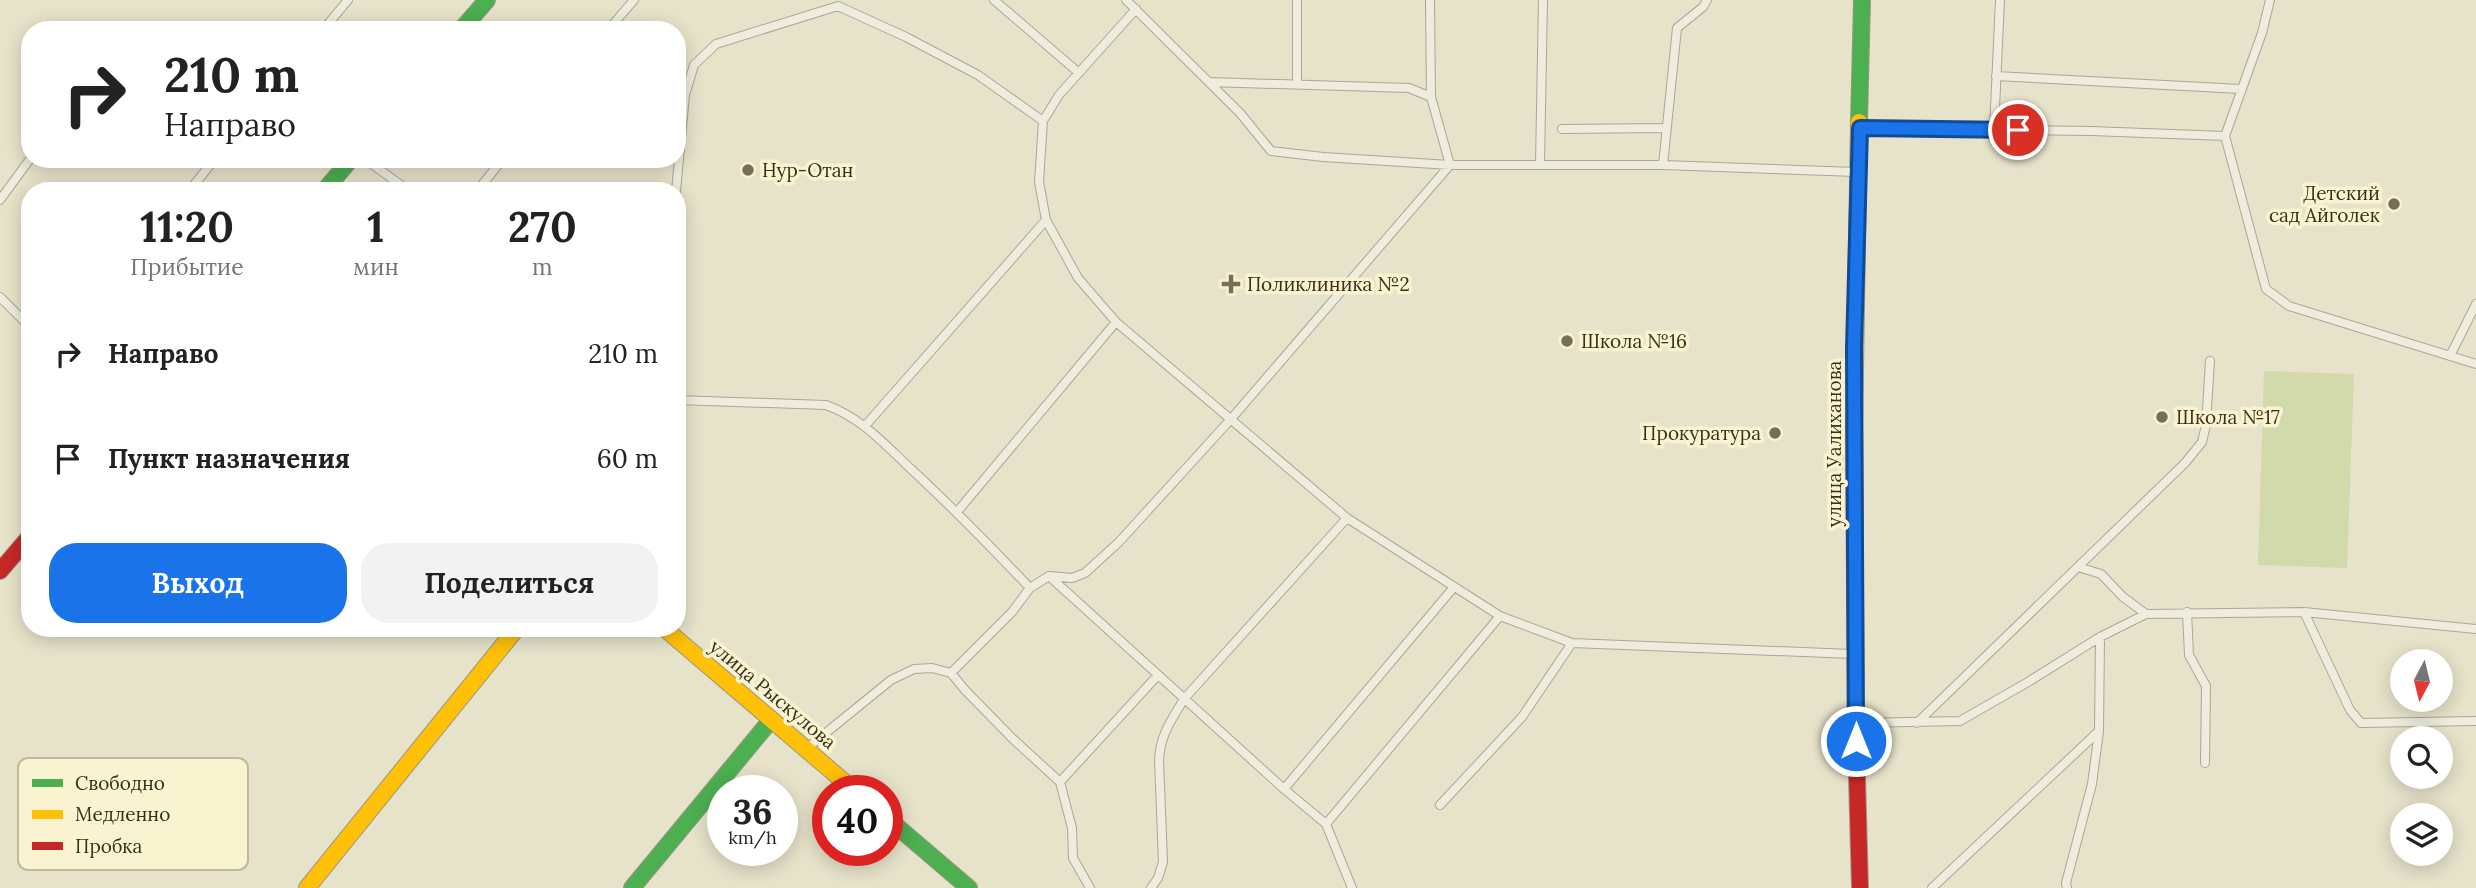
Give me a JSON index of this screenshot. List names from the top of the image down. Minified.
{"streets":{"street":["улица Уалиханова","улица Рыскулова"]},"places":{"other":["Нур-Отан","Детский сад Айголек","Школа №16","Школа №17","Прокуратура"],"health":["Поликлиника №2"]},"legend":["Свободно","Медленно","Пробка"],"north":"bottom","page":{"turn":["210 m","Направо"],"eta":["11:20","Прибытие","1","мин","270","m"],"list":[{"name":"Направо","value":"210 m"},{"name":"Пункт назначения","value":"60 m"}],"buttons":["Выход","Поделиться"],"speed":"36 km/h","limit":"40"}}
